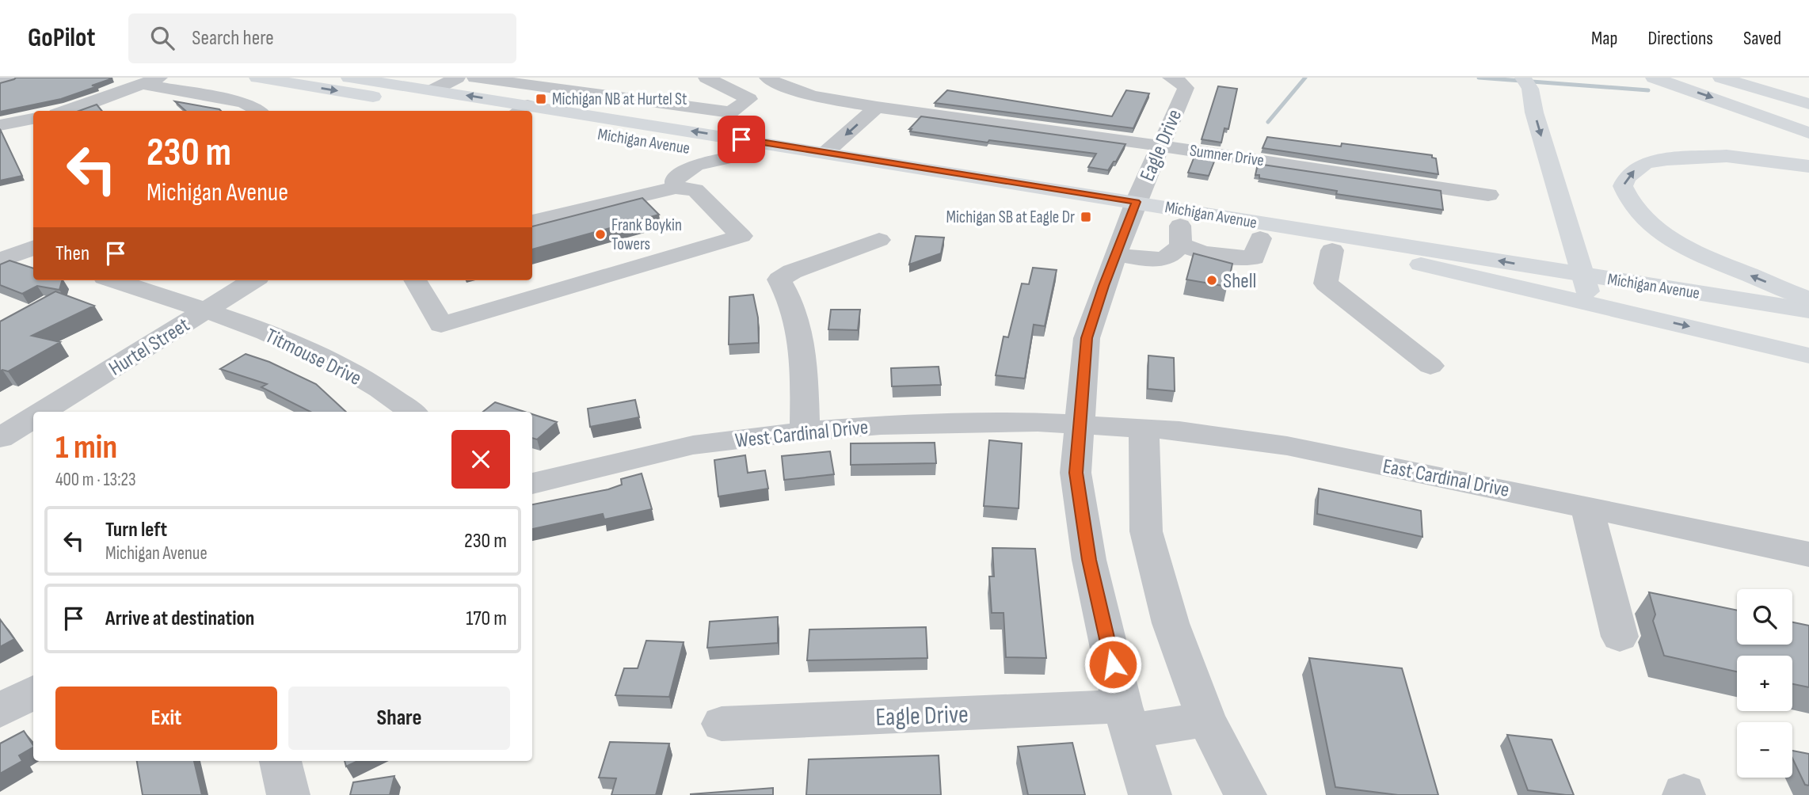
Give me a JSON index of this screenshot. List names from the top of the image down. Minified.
{"streets":{"main road":["Michigan Avenue"],"street":["Eagle Drive","Sumner Drive","Hurtel Street","Titmouse Drive","West Cardinal Drive","East Cardinal Drive"]},"crossings":[["Michigan Avenue","Eagle Drive"],["Eagle Drive","Sumner Drive"],["Eagle Drive","West Cardinal Drive"],["Eagle Drive","East Cardinal Drive"],["Hurtel Street","Titmouse Drive"],["West Cardinal Drive","East Cardinal Drive"]],"places":{"transit":["Michigan NB at Hurtel St","Michigan SB at Eagle Dr"],"other":["Frank Boykin Towers","Shell"]},"page":{"header":"GoPilot","search":"Search here","nav":["Map","Directions","Saved"],"turn":["230 m","Michigan Avenue"],"then":"Then","heading":["1 min","400 m · 13:23"],"list":[{"name":"Turn left","note":"Michigan Avenue","value":"230 m"},{"name":"Arrive at destination","value":"170 m"}],"map_buttons":["+","−"],"buttons":["Exit","Share"]}}
